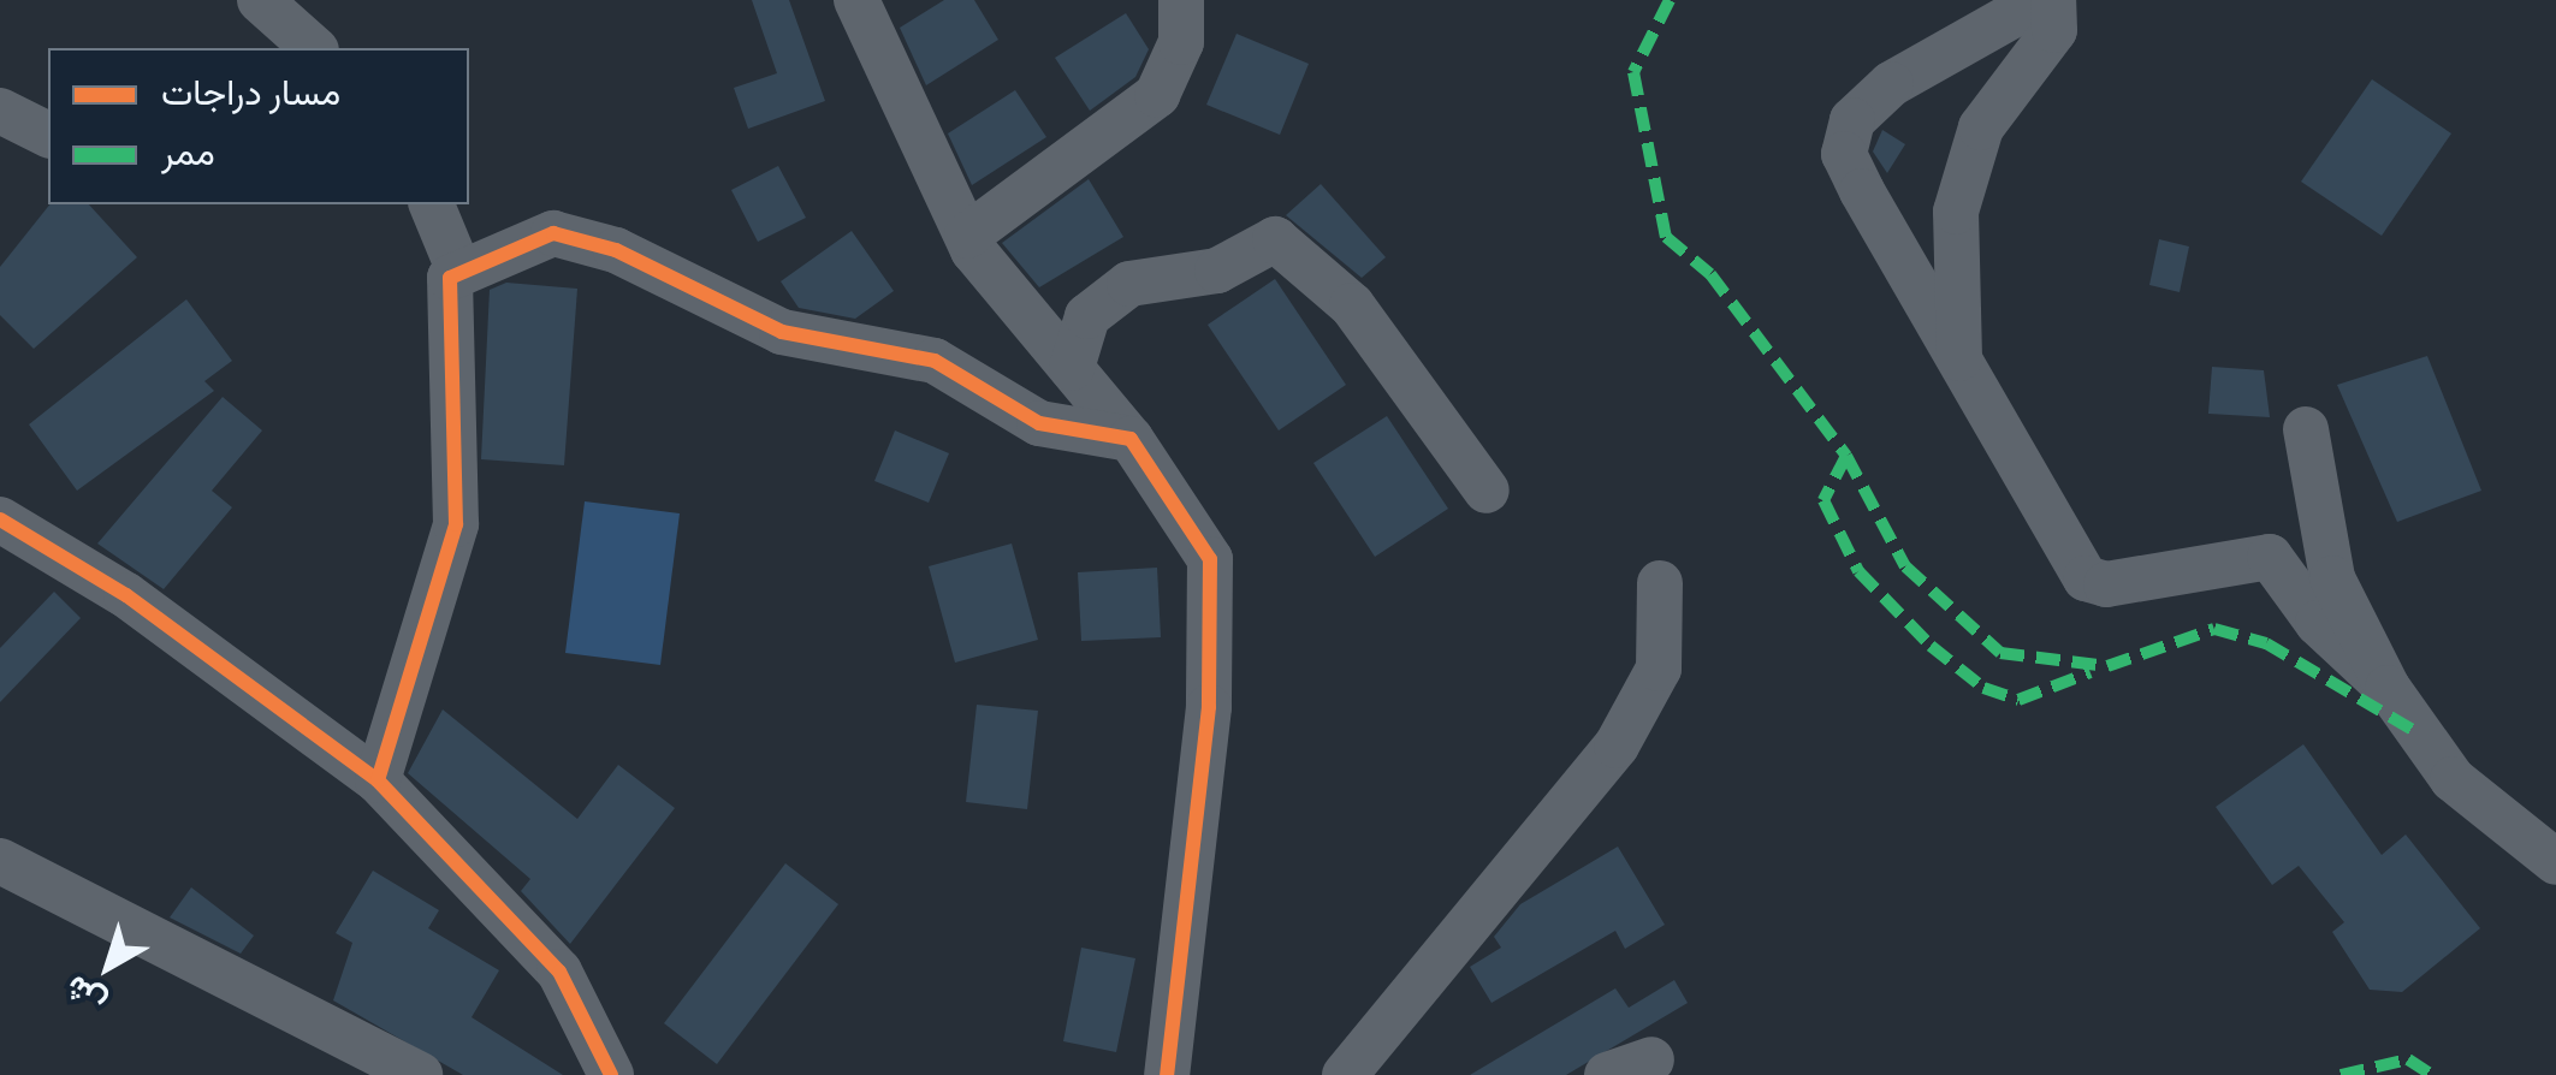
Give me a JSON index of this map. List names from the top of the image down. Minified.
{"legend":["مسار دراجات","ممر"],"north":"bottom left"}
